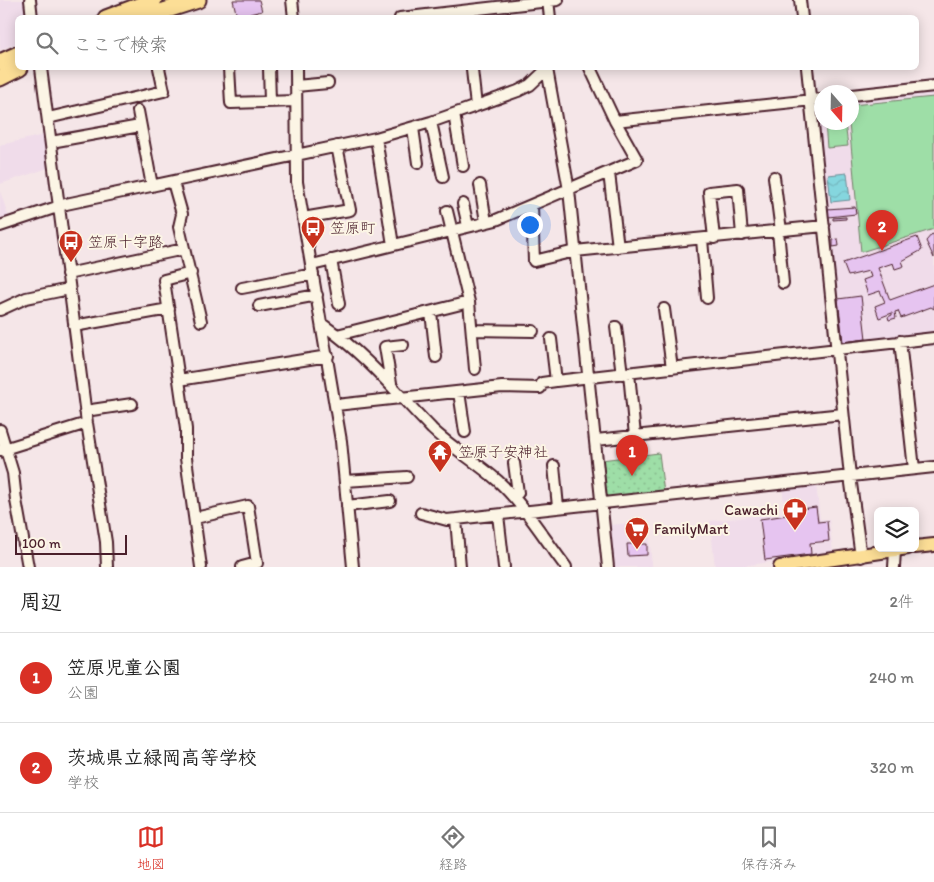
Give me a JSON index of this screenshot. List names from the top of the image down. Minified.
{"places":{"bus stop":["笠原町","笠原十字路"],"temple":["笠原子安神社"],"pharmacy":["Cawachi"],"supermarket":["FamilyMart"]},"scale_bar":"100 m","north":"bottom","page":{"search":"ここで検索","pins":["2","1"],"scale":"100 m","heading":["周辺","2件"],"list":[{"mark":"1","name":"笠原児童公園","note":"公園","value":"240 m"},{"mark":"2","name":"茨城県立緑岡高等学校","note":"学校","value":"320 m"}],"nav":["地図","経路","保存済み"]}}
